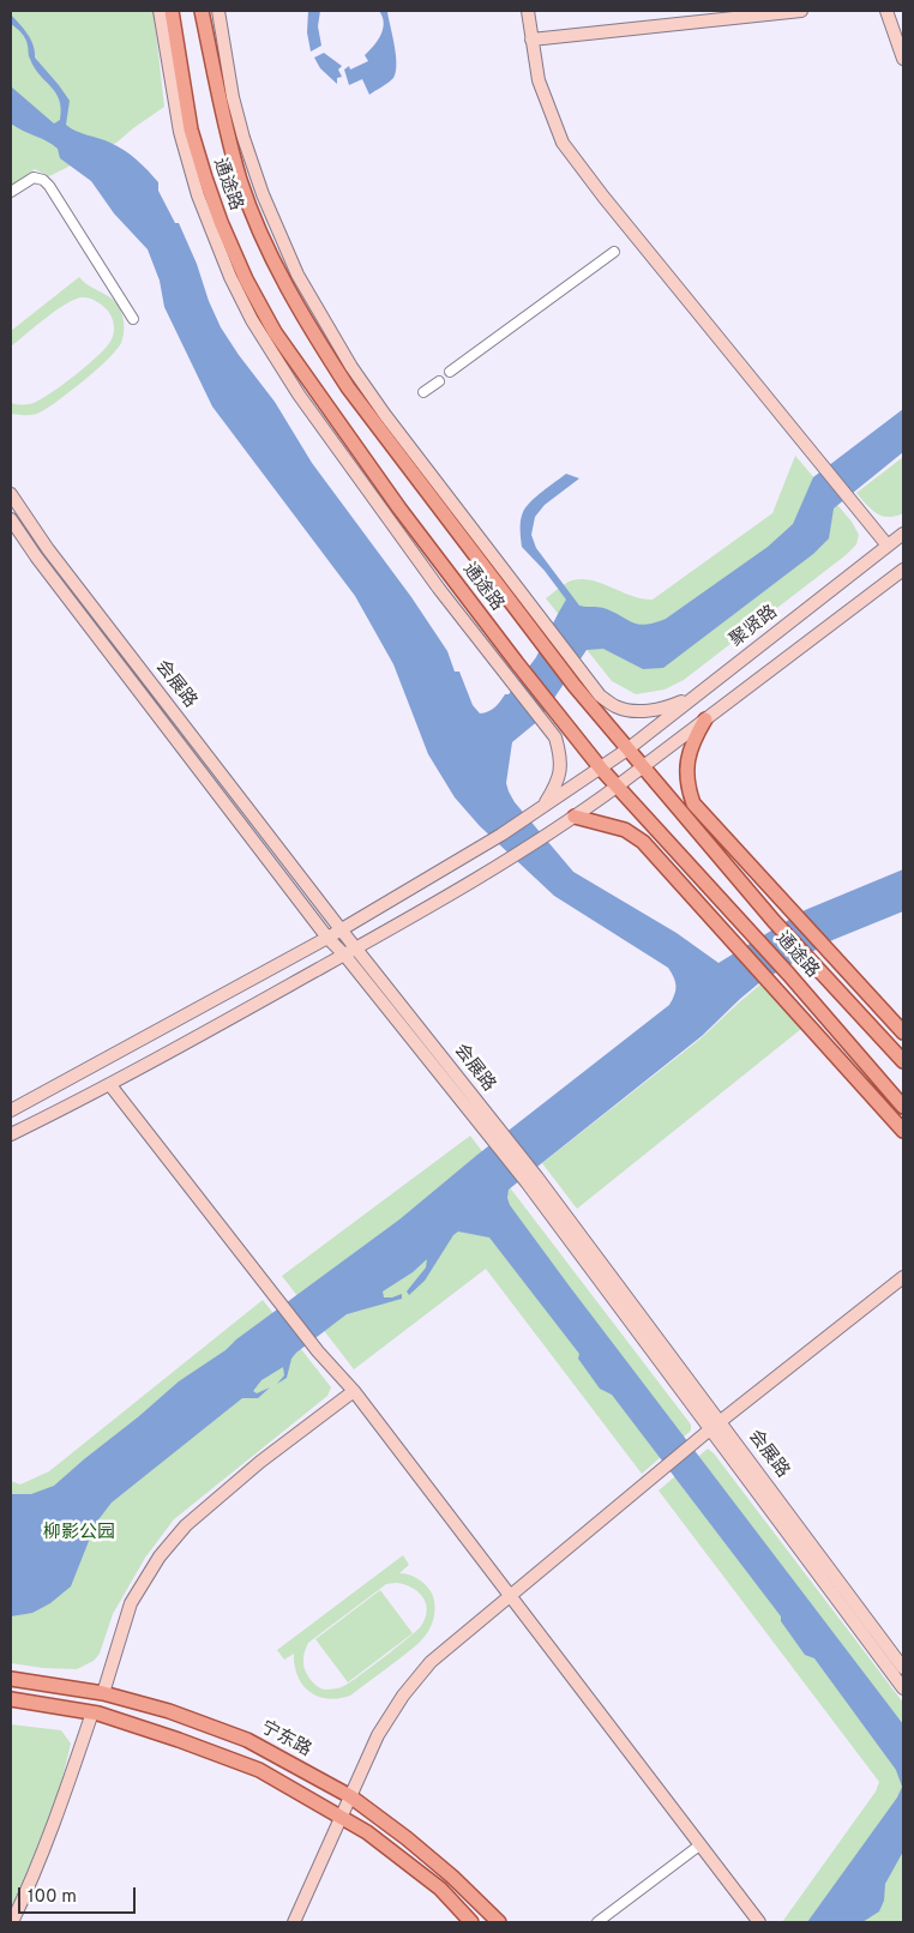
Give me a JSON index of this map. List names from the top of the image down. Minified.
{"streets":{"main road":["通途路","宁东路"],"street":["聚贤路","会展路"]},"crossings":[["通途路","聚贤路"],["聚贤路","会展路"]],"parks":["柳影公园"],"scale_bar":"100 m"}
